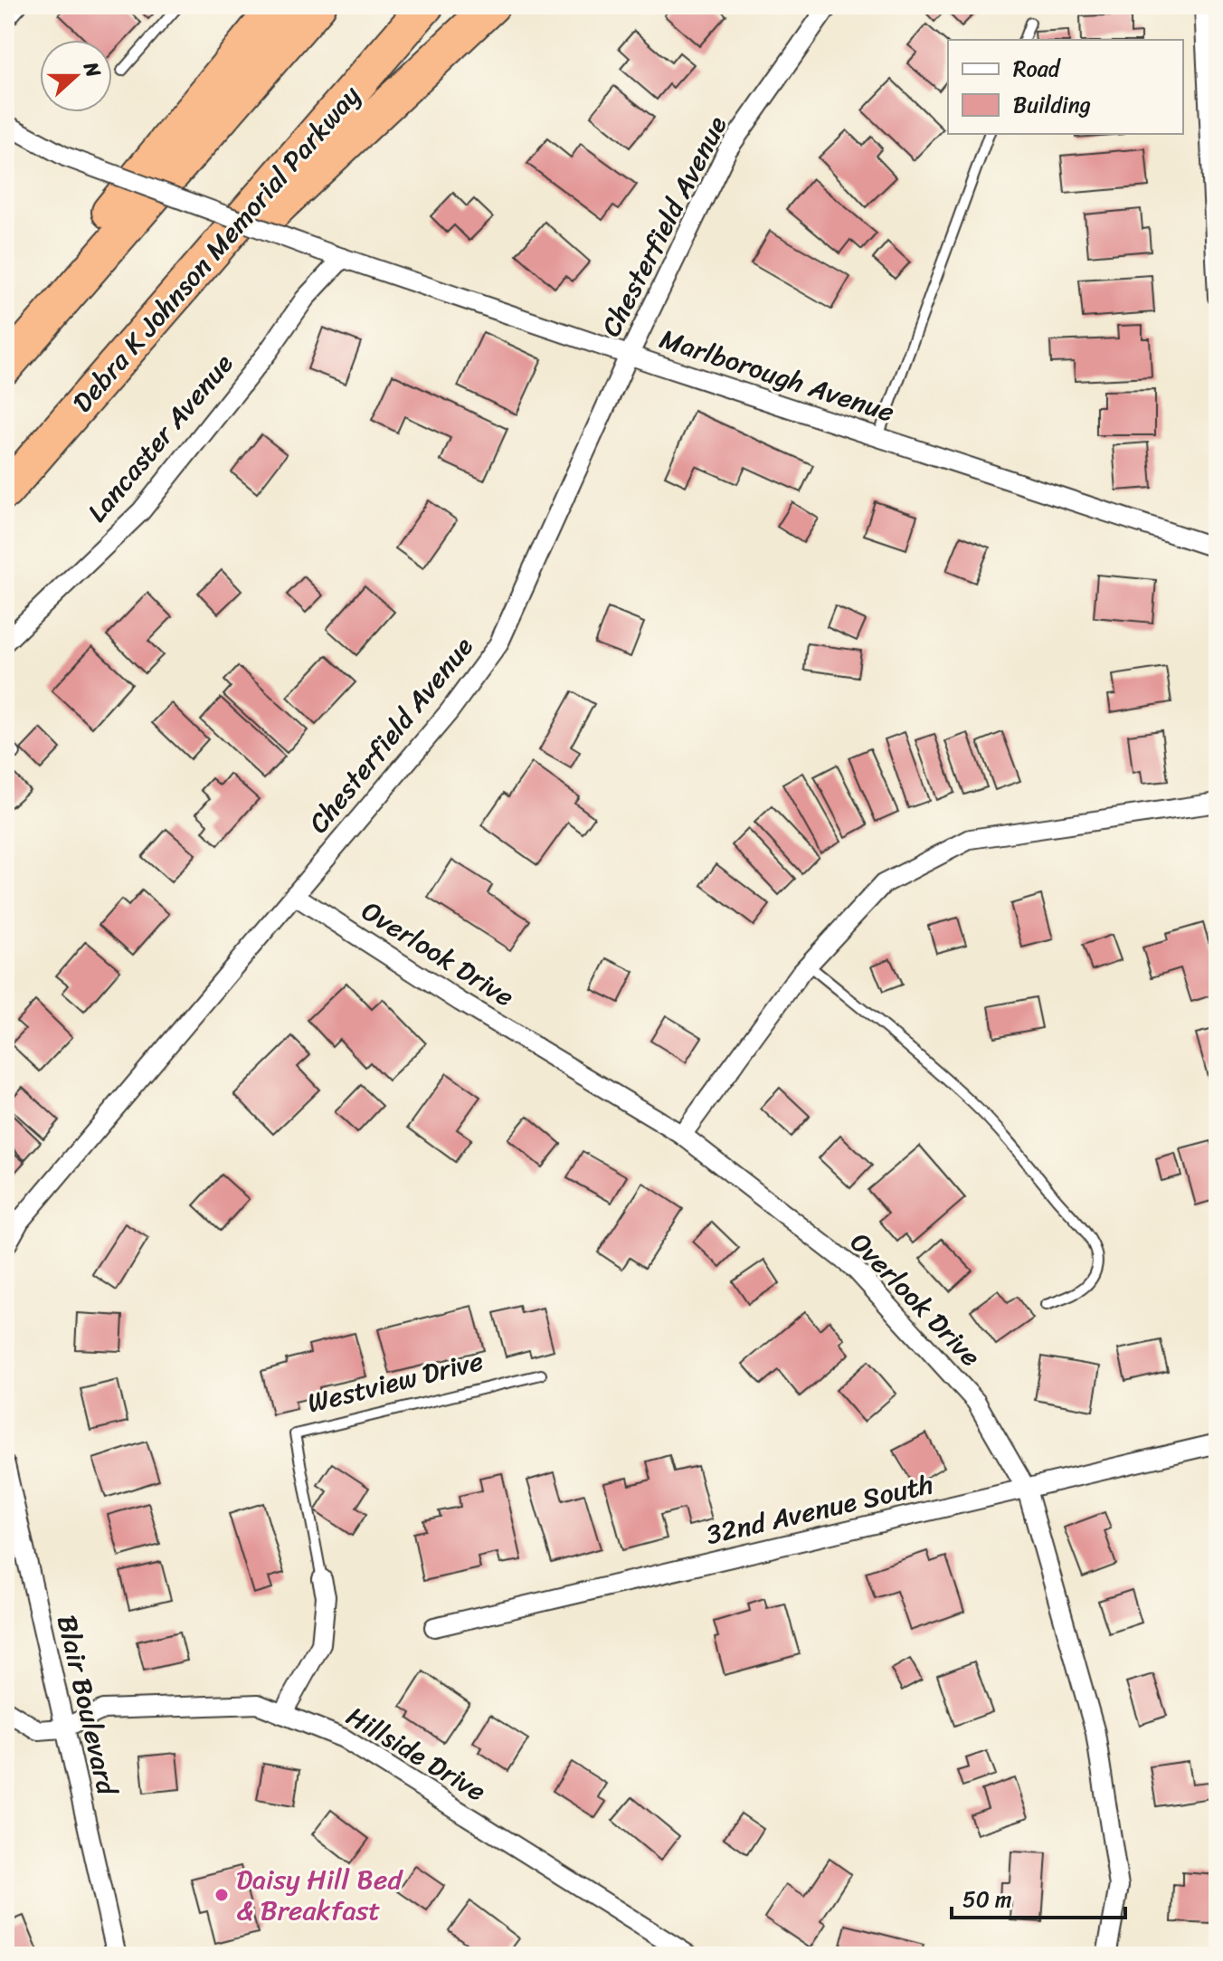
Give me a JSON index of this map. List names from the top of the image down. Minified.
{"streets":{"highway":["Debra K Johnson Memorial Parkway"],"street":["Chesterfield Avenue","Marlborough Avenue","Lancaster Avenue","Overlook Drive","Westview Drive","32nd Avenue South","Blair Boulevard","Hillside Drive"]},"crossings":[["Chesterfield Avenue","Marlborough Avenue"],["Chesterfield Avenue","Overlook Drive"],["Marlborough Avenue","Lancaster Avenue"],["Overlook Drive","32nd Avenue South"],["Westview Drive","Hillside Drive"],["Blair Boulevard","Hillside Drive"]],"places":["Daisy Hill Bed & Breakfast"],"legend":["Road","Building"],"scale_bar":"50 m","north":"right"}
